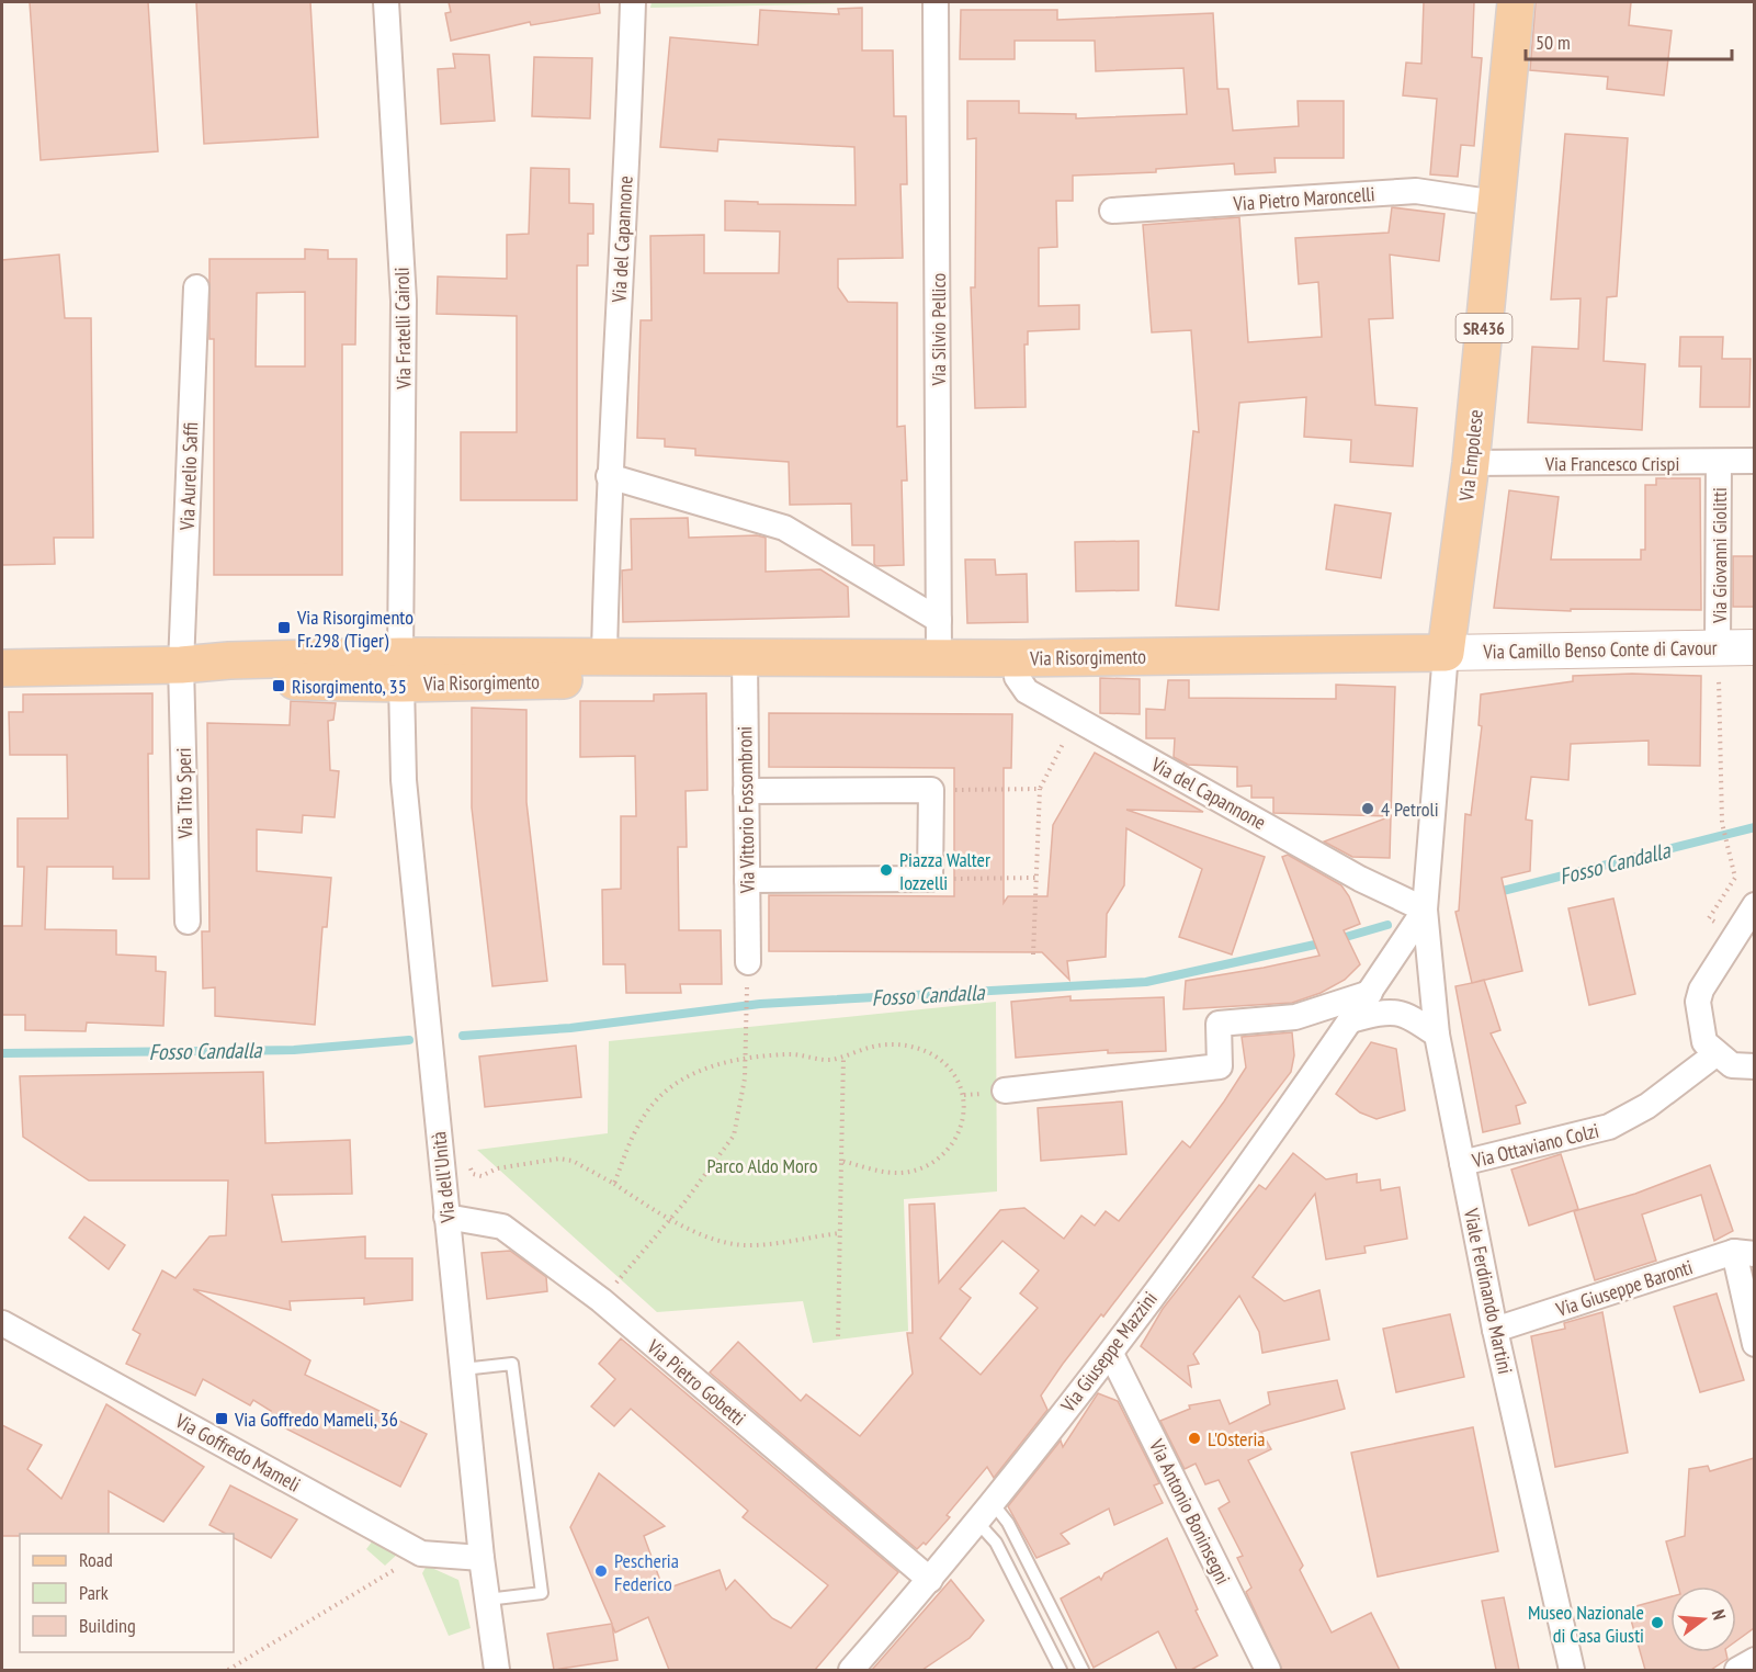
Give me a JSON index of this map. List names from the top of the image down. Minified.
{"streets":{"main road":["SR436","Via Empolese","Via Camillo Benso Conte di Cavour","Via Risorgimento"],"street":["Via Pietro Maroncelli","Via del Capannone","Via Fratelli Cairoli","Via Silvio Pellico","Via Francesco Crispi","Via Aurelio Saffi","Via Giovanni Giolitti","Via Tito Speri","Via Vittorio Fossombroni","Via Ottaviano Colzi","Via dell'Unità","Via Giuseppe Baronti","Viale Ferdinando Martini","Via Giuseppe Mazzini","Via Pietro Gobetti","Via Goffredo Mameli","Via Antonio Boninsegni"]},"crossings":[["Via Pietro Maroncelli","Via Empolese"],["Via del Capannone","Via Empolese"],["Via del Capannone","Via Risorgimento"],["Via del Capannone","Viale Ferdinando Martini"],["Via del Capannone","Via Giuseppe Mazzini"],["Via Fratelli Cairoli","Via Risorgimento"],["Via Fratelli Cairoli","Via dell'Unità"],["Via Silvio Pellico","Via Risorgimento"],["Via Empolese","Via Francesco Crispi"],["Via Empolese","Via Camillo Benso Conte di Cavour"],["Via Empolese","Via Risorgimento"],["Via Empolese","Viale Ferdinando Martini"],["Via Empolese","Via Giuseppe Mazzini"],["Via Francesco Crispi","Via Giovanni Giolitti"],["Via Aurelio Saffi","Via Risorgimento"],["Via Aurelio Saffi","Via Tito Speri"],["Via Giovanni Giolitti","Via Camillo Benso Conte di Cavour"],["Via Camillo Benso Conte di Cavour","Via Risorgimento"],["Via Risorgimento","Via Tito Speri"],["Via Risorgimento","Via Vittorio Fossombroni"],["Via Risorgimento","Via dell'Unità"],["Via Ottaviano Colzi","Viale Ferdinando Martini"],["Via dell'Unità","Via Pietro Gobetti"],["Via dell'Unità","Via Goffredo Mameli"],["Via Giuseppe Baronti","Viale Ferdinando Martini"],["Viale Ferdinando Martini","Via Giuseppe Mazzini"],["Via Giuseppe Mazzini","Via Pietro Gobetti"],["Via Giuseppe Mazzini","Via Antonio Boninsegni"]],"water":["Fosso Candalla"],"parks":["Parco Aldo Moro"],"places":{"transit":["Via Risorgimento Fr.298 (Tiger)","Risorgimento, 35","Via Goffredo Mameli, 36"],"other":["4 Petroli","Piazza Walter Iozzelli","L'Osteria","Pescheria Federico","Museo Nazionale di Casa Giusti"]},"legend":["Road","Park","Building"],"scale_bar":"50 m","north":"right"}
